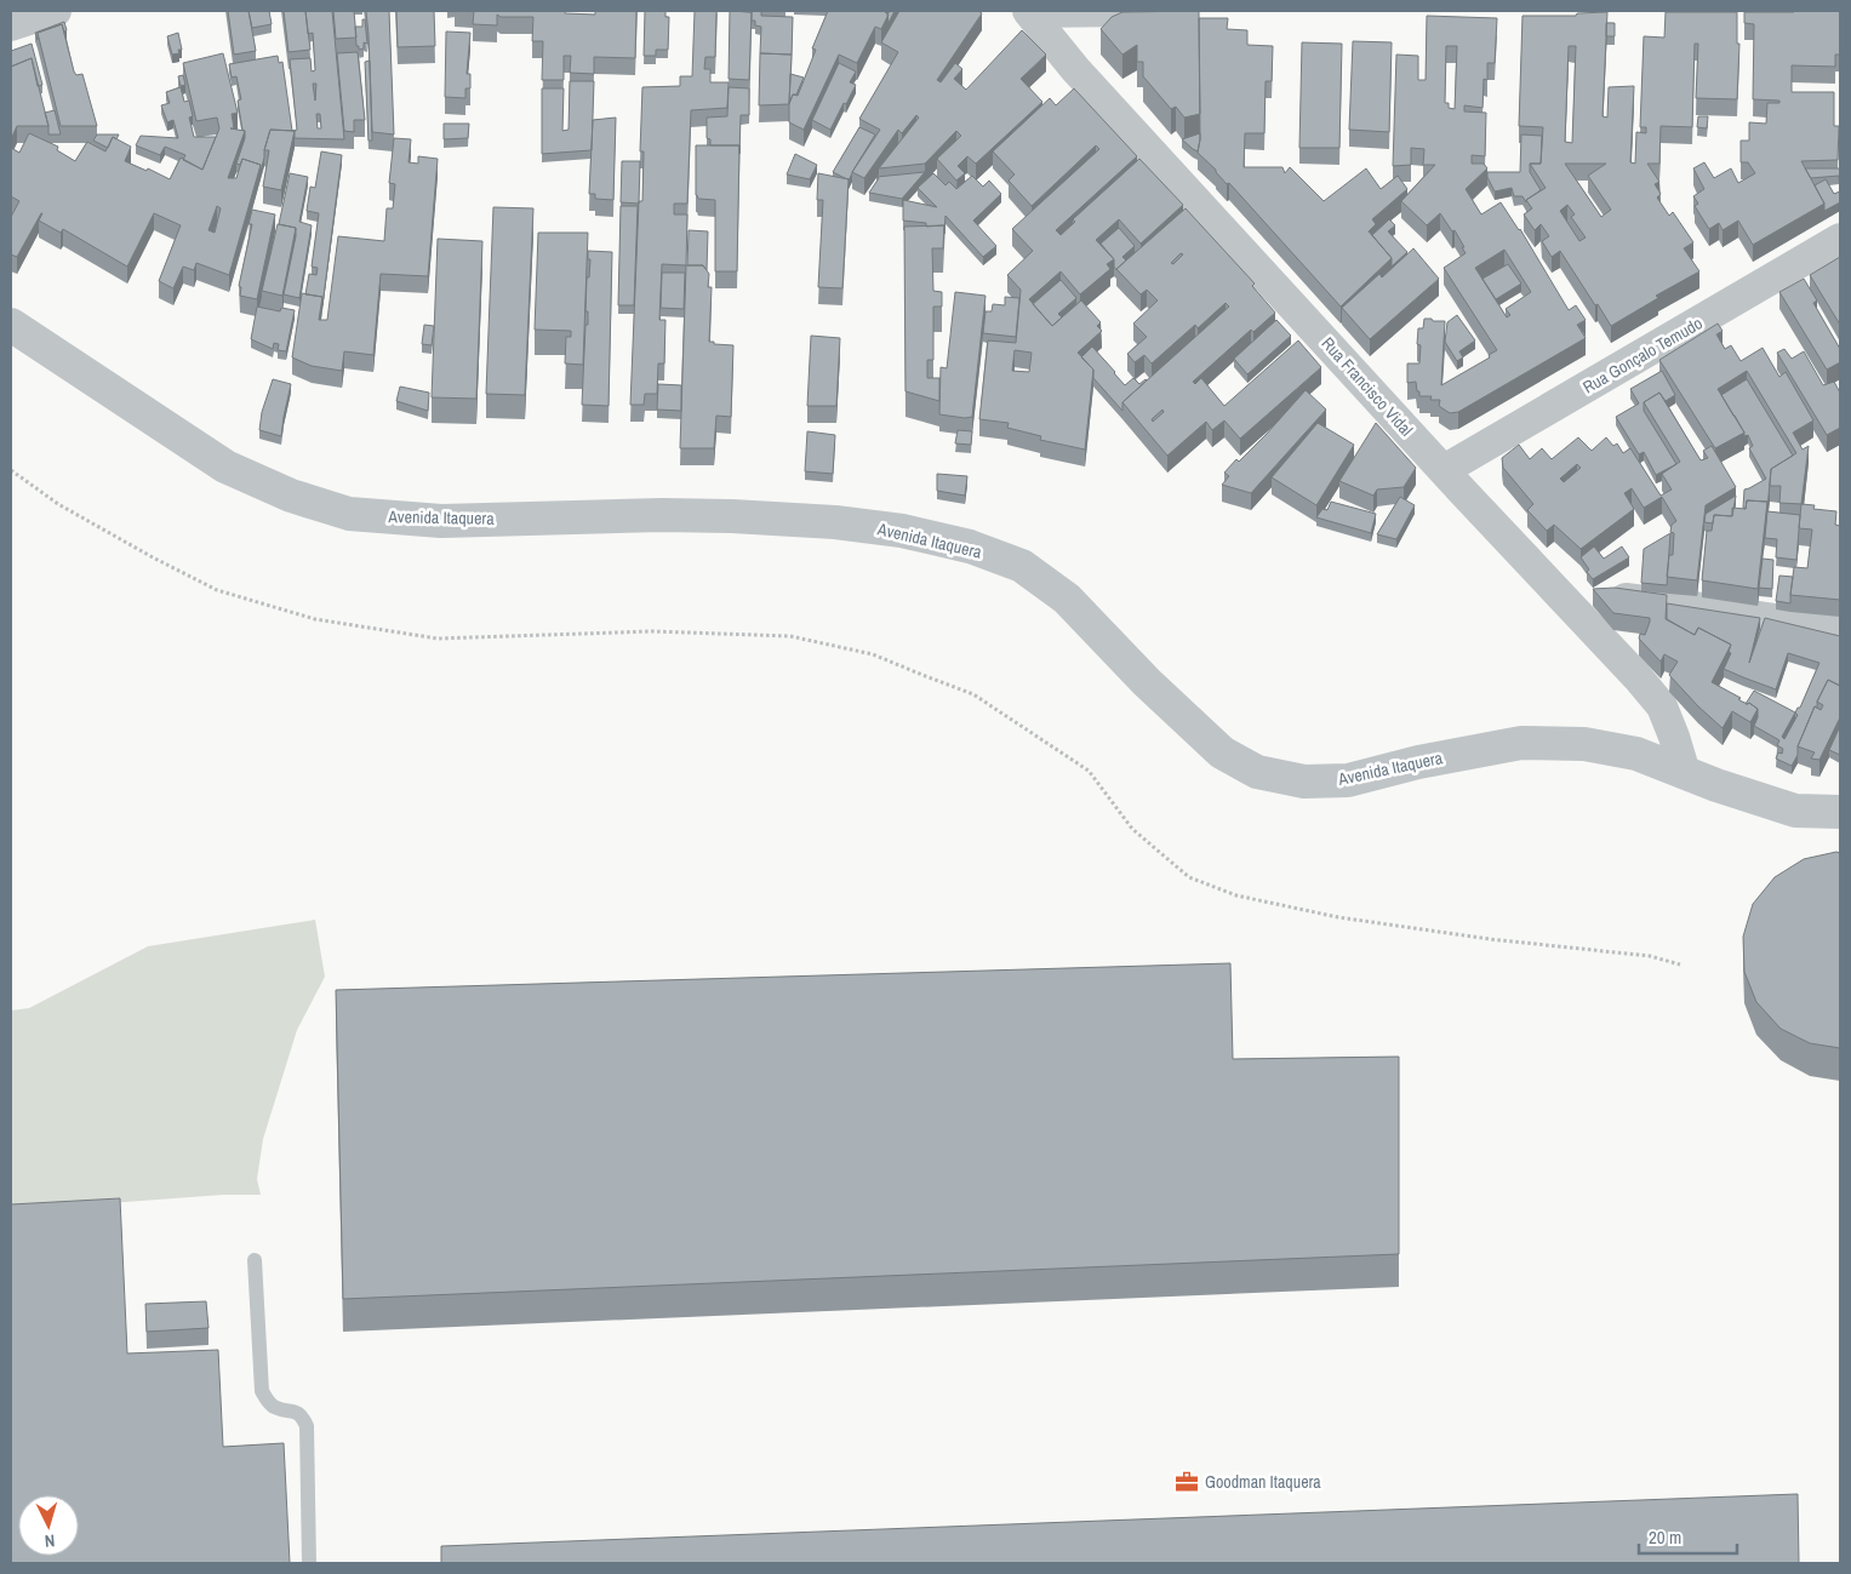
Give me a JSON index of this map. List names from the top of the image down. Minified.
{"streets":{"street":["Rua Gonçalo Temudo","Rua Francisco Vidal","Avenida Itaquera"]},"crossings":[["Rua Gonçalo Temudo","Rua Francisco Vidal"],["Rua Francisco Vidal","Avenida Itaquera"]],"places":{"office":["Goodman Itaquera"]},"scale_bar":"20 m","north":"bottom"}
